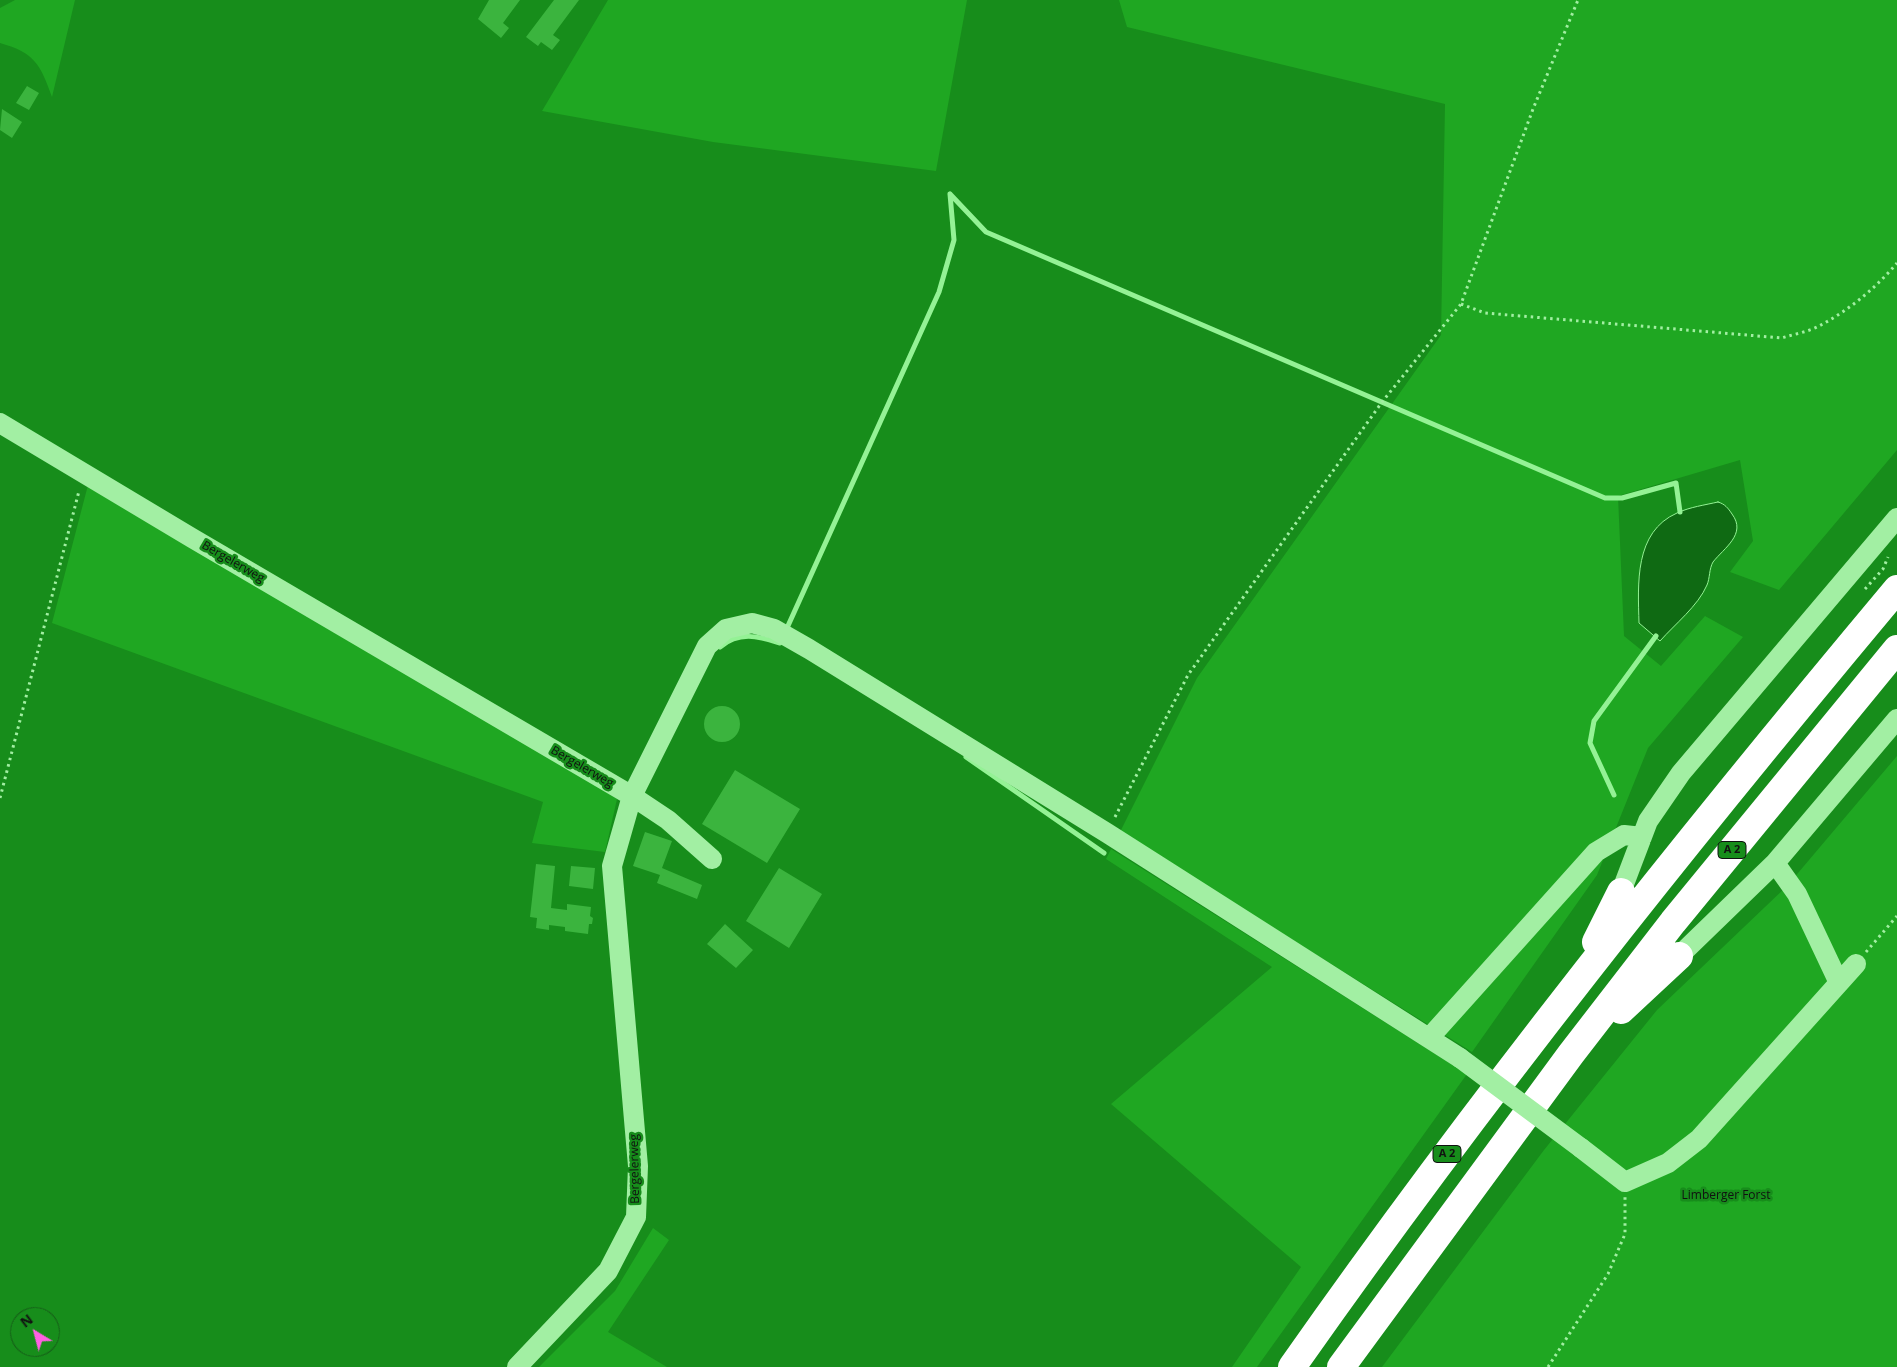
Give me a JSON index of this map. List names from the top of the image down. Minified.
{"streets":{"highway":["A 2"],"street":["Bergelerweg"]},"parks":["Limberger Forst"],"north":"top left"}
